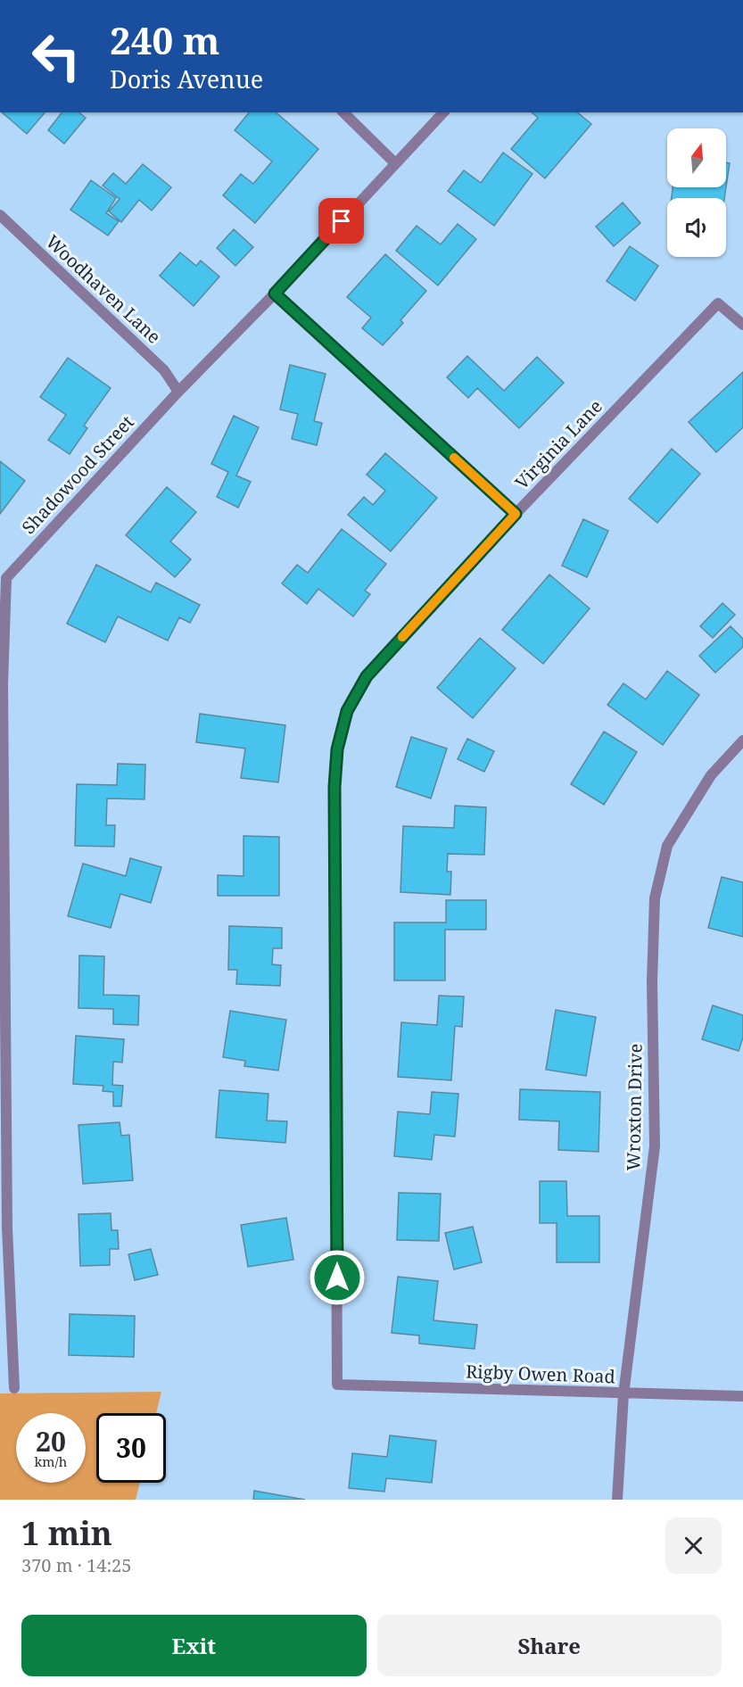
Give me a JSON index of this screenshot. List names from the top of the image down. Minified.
{"streets":{"street":["Woodhaven Lane","Virginia Lane","Shadowood Street","Wroxton Drive","Rigby Owen Road"]},"crossings":[["Woodhaven Lane","Shadowood Street"],["Virginia Lane","Rigby Owen Road"],["Wroxton Drive","Rigby Owen Road"]],"north":"top","page":{"turn":["240 m","Doris Avenue"],"speed":"20 km/h","limit":"30","heading":["1 min","370 m · 14:25"],"buttons":["Exit","Share"]}}
